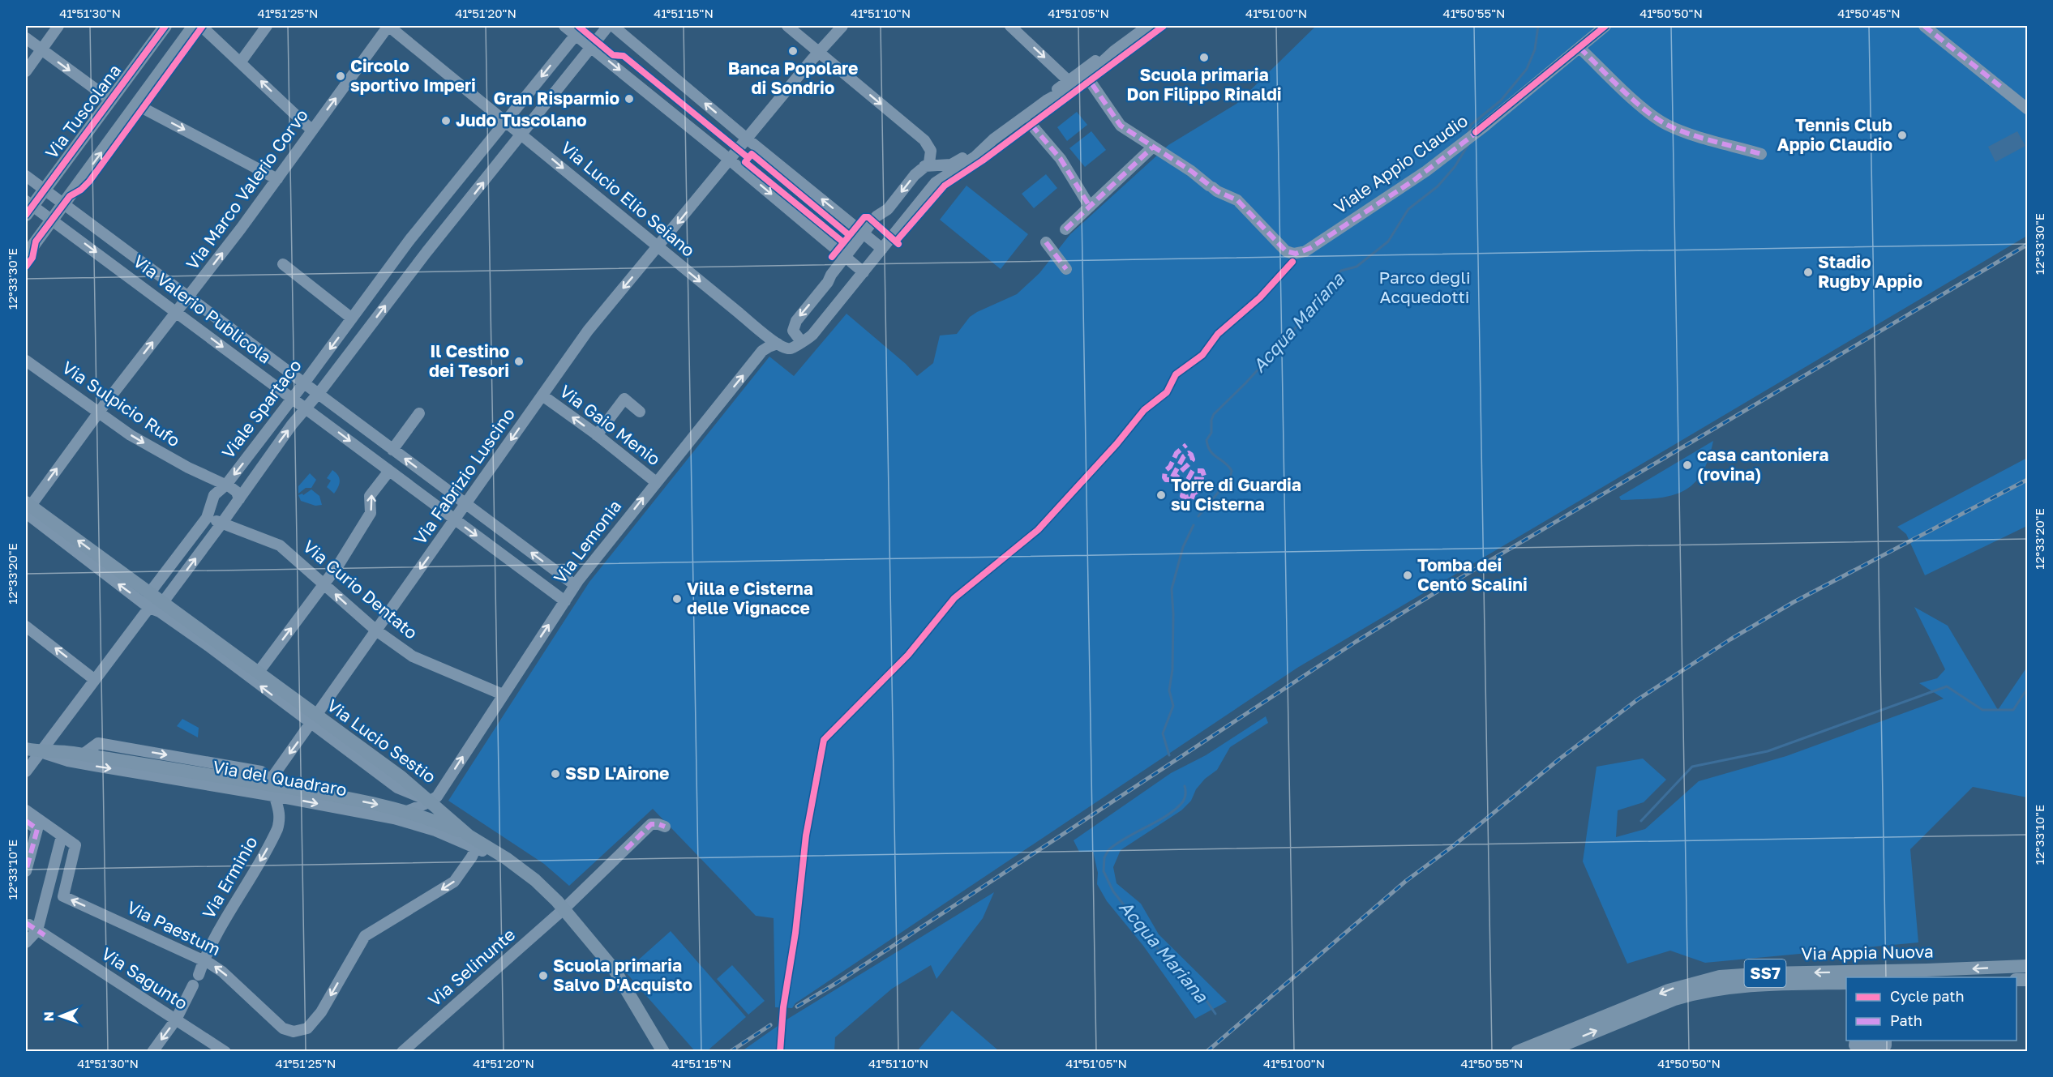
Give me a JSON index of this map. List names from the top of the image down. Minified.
{"streets":{"main road":["Via Tuscolana","Via Lucio Sestio","Via del Quadraro","Via Appia Nuova","SS7"],"street":["Viale Appio Claudio","Via Marco Valerio Corvo","Via Lucio Elio Seiano","Via Valerio Publicola","Via Sulpicio Rufo","Viale Spartaco","Via Gaio Menio","Via Fabrizio Luscino","Via Lemonia","Via Curio Dentato","Via Erminio","Via Paestum","Via Selinunte","Via Sagunto"]},"crossings":[["Via Tuscolana","Via Valerio Publicola"],["Via Marco Valerio Corvo","Via Lucio Elio Seiano"],["Via Marco Valerio Corvo","Via Valerio Publicola"],["Via Marco Valerio Corvo","Via Sulpicio Rufo"],["Via Marco Valerio Corvo","Via Lucio Sestio"],["Via Lucio Elio Seiano","Viale Spartaco"],["Via Lucio Elio Seiano","Via Fabrizio Luscino"],["Via Lucio Elio Seiano","Via Lemonia"],["Via Valerio Publicola","Viale Spartaco"],["Via Valerio Publicola","Via Fabrizio Luscino"],["Via Valerio Publicola","Via Lemonia"],["Via Sulpicio Rufo","Viale Spartaco"],["Viale Spartaco","Via Curio Dentato"],["Viale Spartaco","Via Lucio Sestio"],["Via Gaio Menio","Via Fabrizio Luscino"],["Via Gaio Menio","Via Lemonia"],["Via Fabrizio Luscino","Via Curio Dentato"],["Via Fabrizio Luscino","Via Lucio Sestio"],["Via Fabrizio Luscino","Via del Quadraro"],["Via Fabrizio Luscino","Via Erminio"],["Via Lemonia","Via Curio Dentato"],["Via Lemonia","Via Lucio Sestio"],["Via Lemonia","Via del Quadraro"],["Via Lucio Sestio","Via del Quadraro"],["Via del Quadraro","Via Erminio"],["Via del Quadraro","Via Paestum"],["Via del Quadraro","Via Selinunte"],["Via Erminio","Via Paestum"]],"one_way":["Via Marco Valerio Corvo","Via Lucio Elio Seiano","Via Sulpicio Rufo","Via Gaio Menio","Via Lemonia","Via Erminio"],"water":["Acqua Mariana"],"parks":["Parco degli Acquedotti"],"places":["Banca Popolare di Sondrio","Scuola primaria Don Filippo Rinaldi","Circolo sportivo Imperi","Gran Risparmio","Judo Tuscolano","Tennis Club Appio Claudio","Stadio Rugby Appio","Il Cestino dei Tesori","casa cantoniera (rovina)","Torre di Guardia su Cisterna","Tomba dei Cento Scalini","Villa e Cisterna delle Vignacce","SSD L'Airone","Scuola primaria Salvo D'Acquisto"],"legend":["Cycle path","Path"],"north":"left","coordinates":["41°51'30\"N","41°51'25\"N","41°51'20\"N","41°51'15\"N","41°51'10\"N","41°51'05\"N","41°51'00\"N","41°50'55\"N","41°50'50\"N","41°50'45\"N","12°33'30\"E","12°33'20\"E","12°33'10\"E"]}
